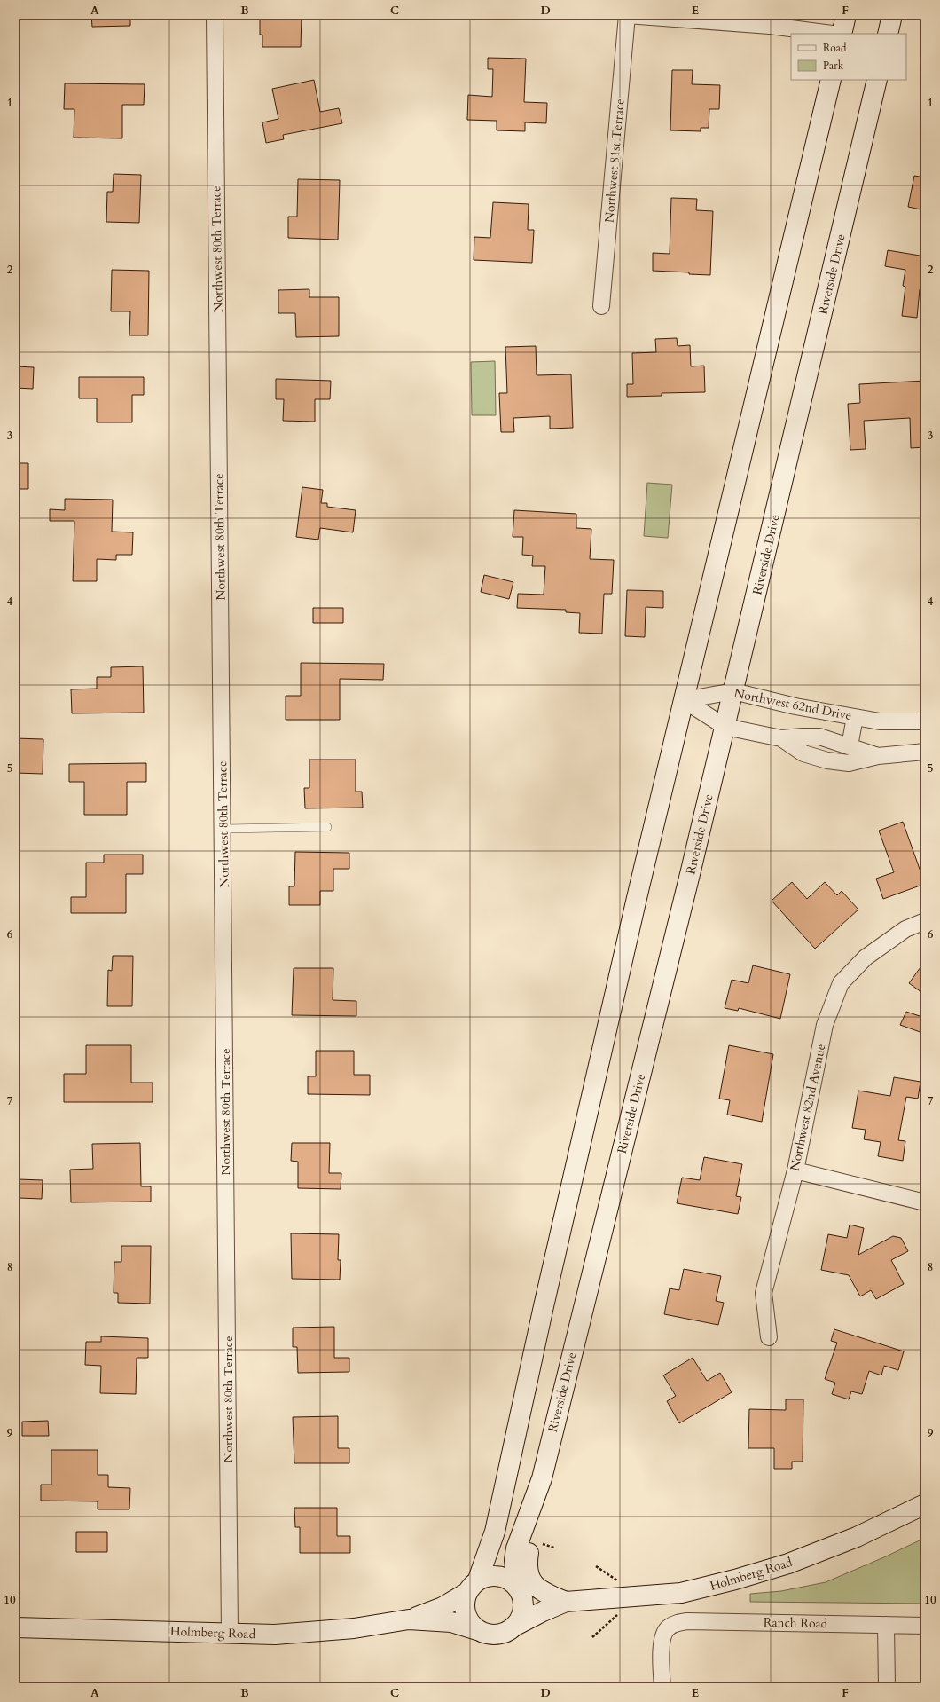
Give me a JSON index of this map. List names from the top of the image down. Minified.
{"streets":{"street":["Northwest 81st Terrace","Northwest 80th Terrace","Riverside Drive","Northwest 62nd Drive","Northwest 82nd Avenue","Holmberg Road","Ranch Road"]},"crossings":[["Northwest 80th Terrace","Holmberg Road"],["Riverside Drive","Northwest 62nd Drive"],["Riverside Drive","Holmberg Road"]],"legend":["Road","Park"],"grid":{"columns":["A","B","C","D","E","F"],"rows":["1","2","3","4","5","6","7","8","9","10"]}}
